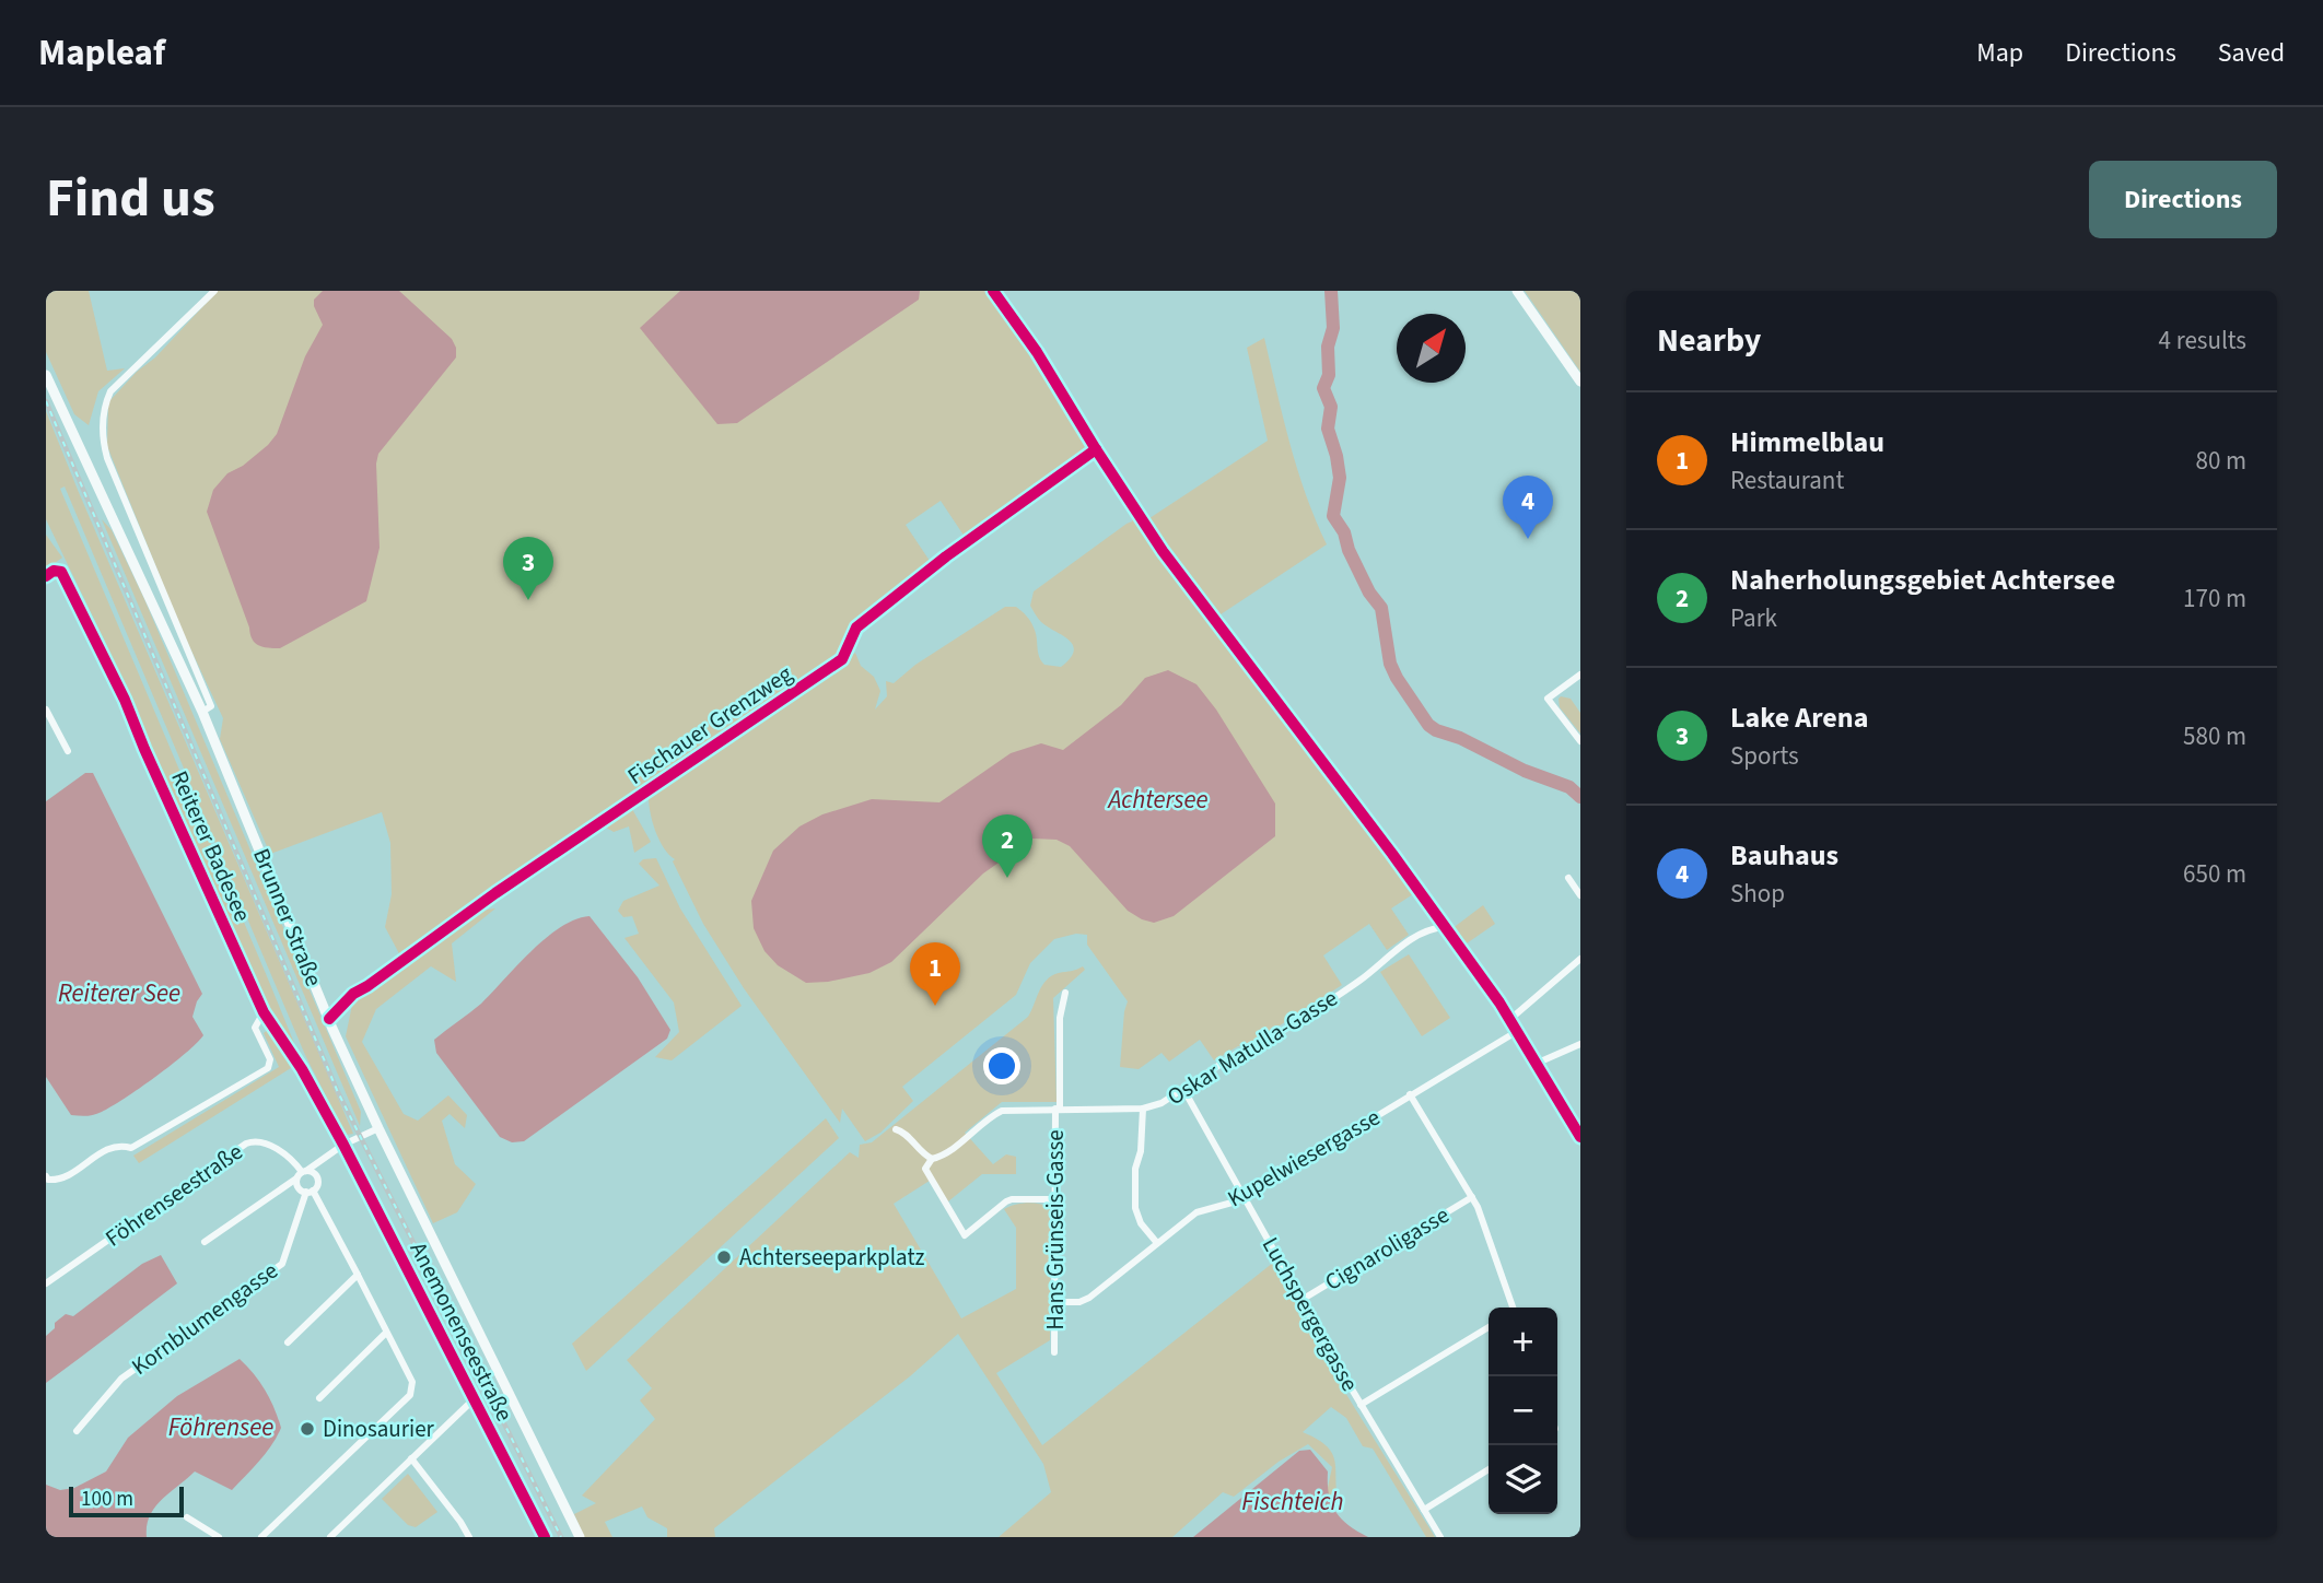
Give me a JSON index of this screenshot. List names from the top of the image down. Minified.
{"streets":{"main road":["Brunner Straße"],"street":["Fischauer Grenzweg","Reiterer Badesee","Oskar Matulla-Gasse","Kupelwiesergasse","Föhrenseestraße","Hans Grünseis-Gasse","Cignaroligasse","Luchspergergasse","Kornblumengasse","Anemonenseestraße"]},"crossings":[["Fischauer Grenzweg","Brunner Straße"],["Reiterer Badesee","Anemonenseestraße"],["Oskar Matulla-Gasse","Hans Grünseis-Gasse"],["Oskar Matulla-Gasse","Luchspergergasse"],["Kupelwiesergasse","Hans Grünseis-Gasse"],["Kupelwiesergasse","Luchspergergasse"],["Cignaroligasse","Luchspergergasse"]],"water":["Achtersee","Reiterer See","Föhrensee","Fischteich"],"places":["Achterseeparkplatz","Dinosaurier"],"scale_bar":"100 m","north":"top right","page":{"header":"Mapleaf","nav":["Map","Directions","Saved"],"title":"Find us","buttons":"Directions","heading":["Nearby","4 results"],"list":[{"mark":"1","name":"Himmelblau","note":"Restaurant","value":"80 m"},{"mark":"2","name":"Naherholungsgebiet Achtersee","note":"Park","value":"170 m"},{"mark":"3","name":"Lake Arena","note":"Sports","value":"580 m"},{"mark":"4","name":"Bauhaus","note":"Shop","value":"650 m"}],"pins":["4","3","2","1"],"map_buttons":["+","−"],"scale":"100 m"}}
